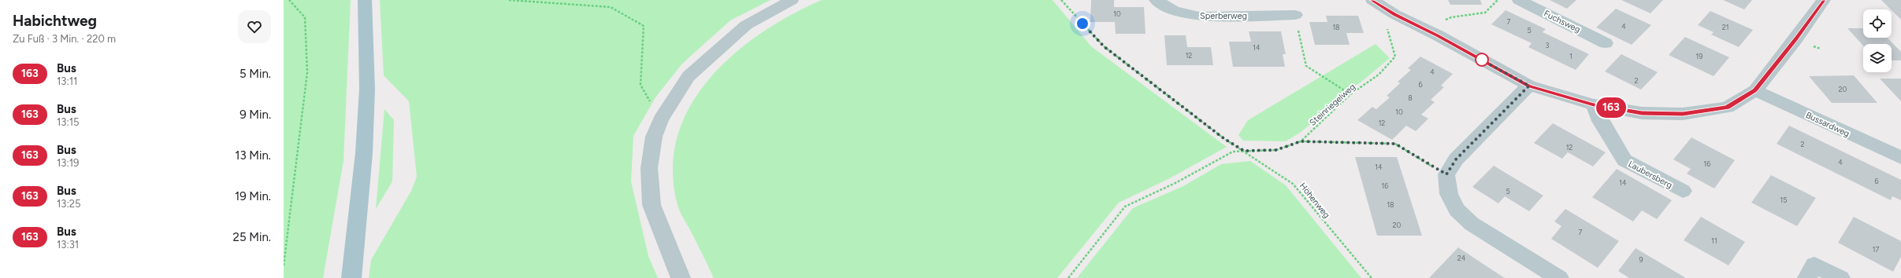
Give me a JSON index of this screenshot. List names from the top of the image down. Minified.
{"streets":{"street":["Sperberweg","Fuchsweg","Bussardweg","Laubersberg"],"path":["Steinriegelweg","Höhenweg"]},"crossings":[["Steinriegelweg","Höhenweg"]],"lines":["bus line 163"],"house_numbers":["10","7","4","18","21","5","3","14","12","1","19","4","2","6","20","8","10","12","2","12","4","16","14","6","14","16","5","15","18","20","7","11","17","24","9"],"page":{"heading":["Habichtweg","Zu Fuß · 3 Min. · 220 m"],"on_map":"163","list":[{"mark":"163","name":"Bus","note":"13:11","value":"5 Min."},{"mark":"163","name":"Bus","note":"13:15","value":"9 Min."},{"mark":"163","name":"Bus","note":"13:19","value":"13 Min."},{"mark":"163","name":"Bus","note":"13:25","value":"19 Min."},{"mark":"163","name":"Bus","note":"13:31","value":"25 Min."}]}}
